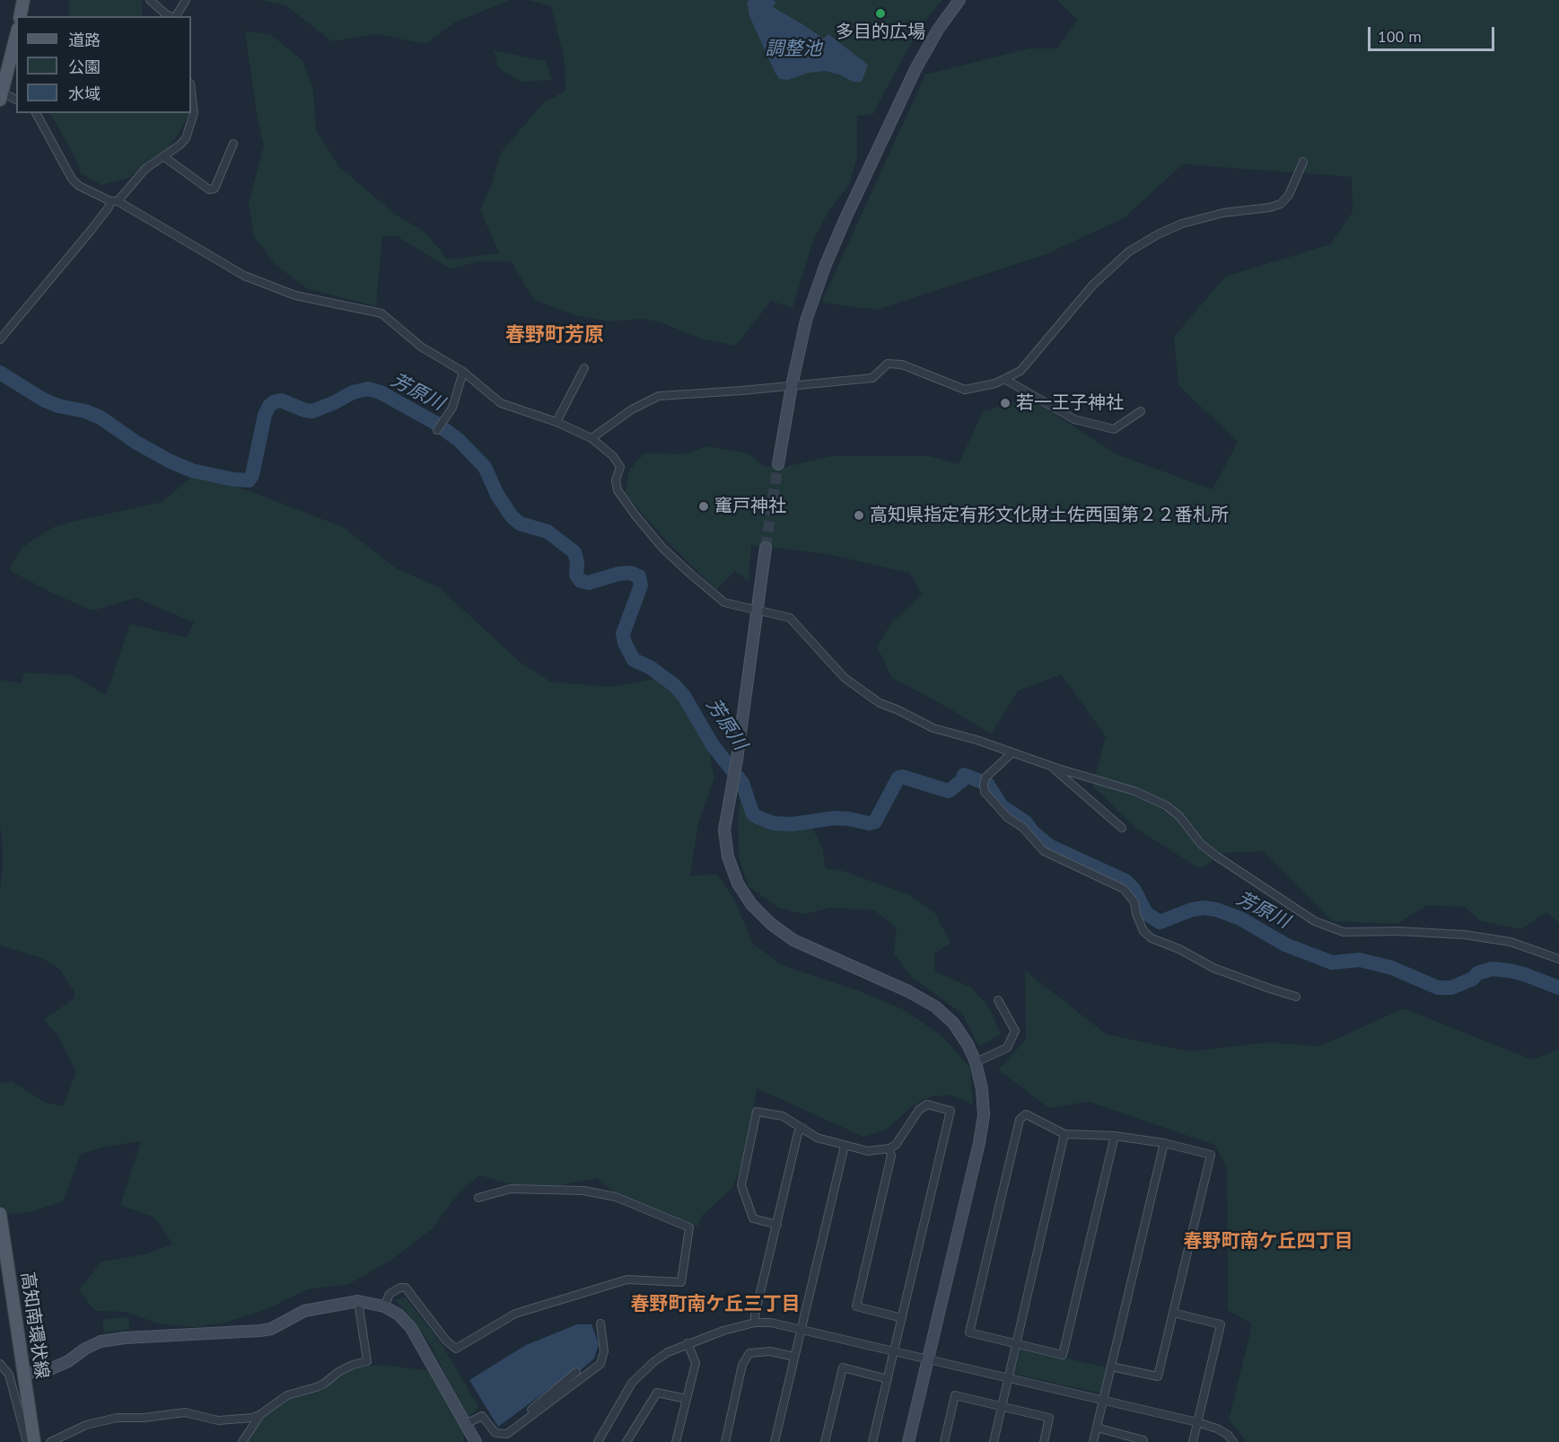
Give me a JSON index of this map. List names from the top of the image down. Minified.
{"streets":{"main road":["高知南環状線"]},"districts":["春野町芳原","春野町南ケ丘四丁目","春野町南ケ丘三丁目"],"water":["調整池","芳原川"],"places":["多目的広場","若一王子神社","竃戸神社","高知県指定有形文化財土佐西国第２２番札所"],"legend":["道路","公園","水域"],"scale_bar":"100 m"}
